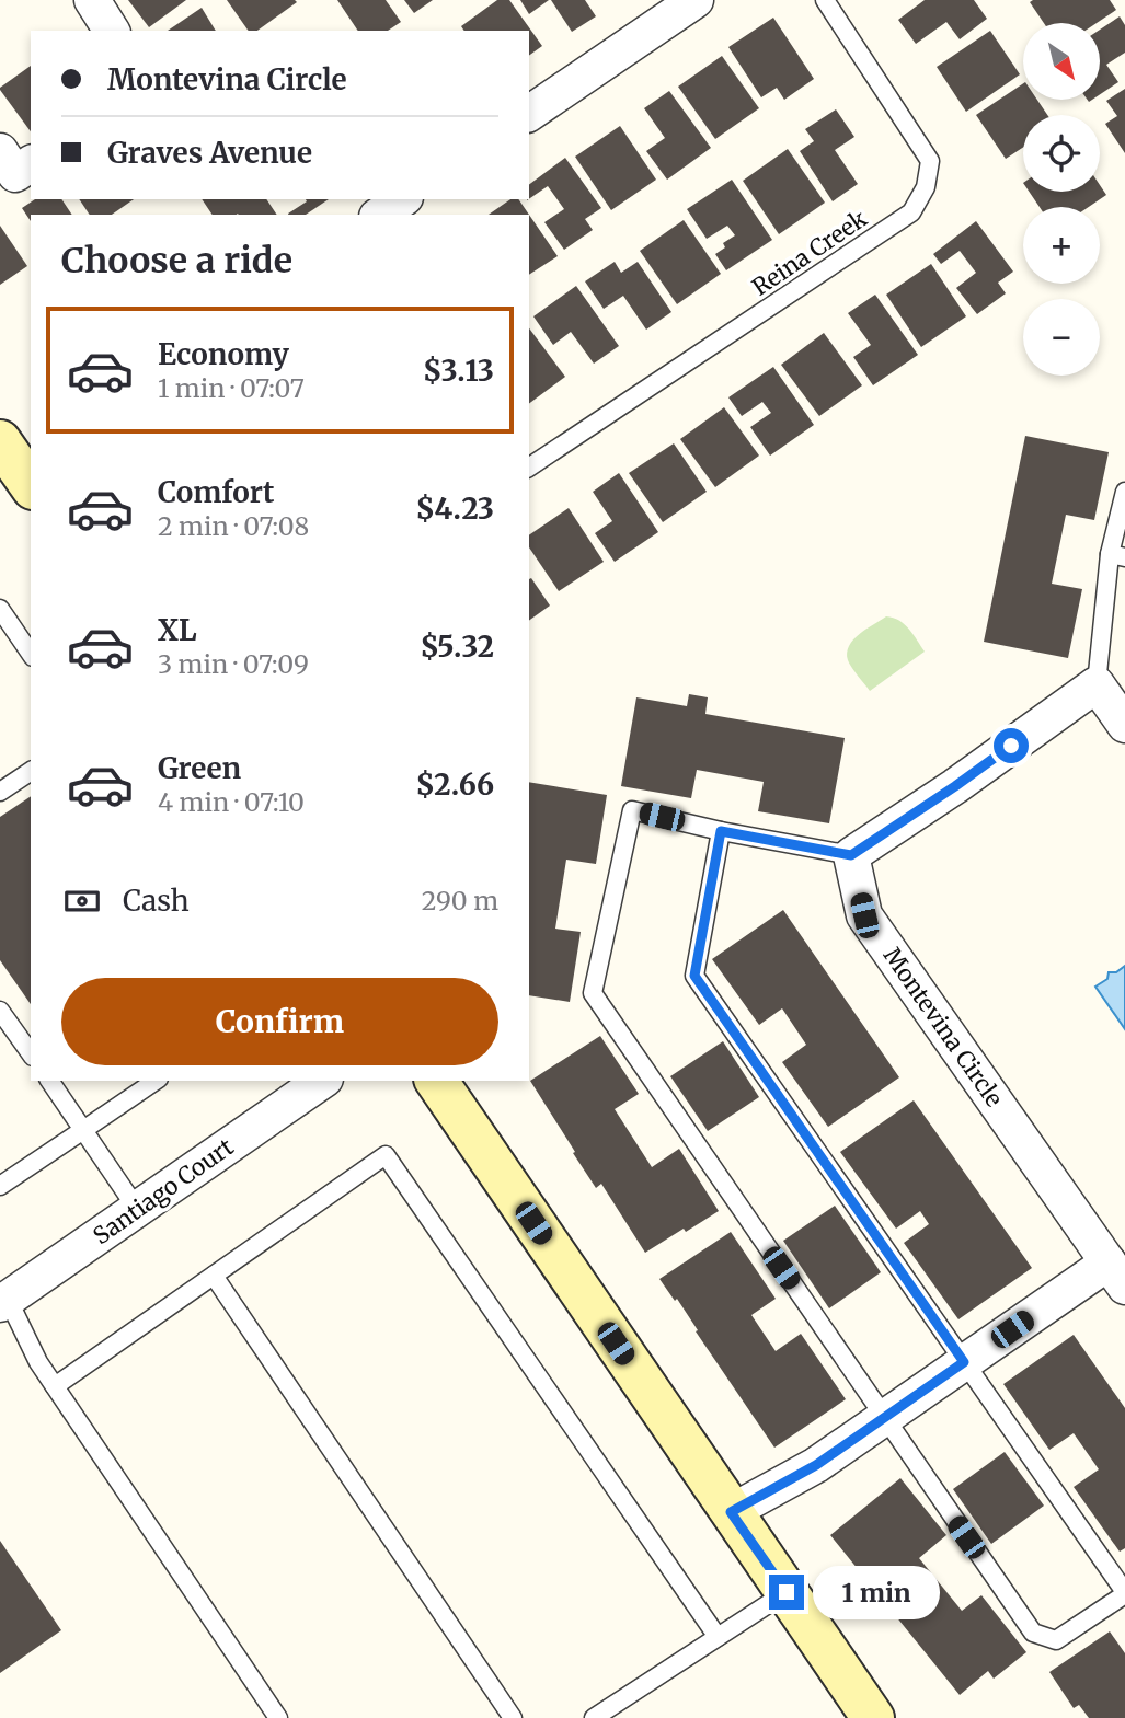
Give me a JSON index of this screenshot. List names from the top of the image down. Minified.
{"streets":{"street":["Montevina Circle","Santiago Court"],"lane":["Reina Creek"]},"north":"bottom right","page":{"map_buttons":["+","−"],"banner":["Montevina Circle","Graves Avenue"],"heading":"Choose a ride","list":[{"name":"Economy","note":"1 min · 07:07","value":"$3.13"},{"name":"Comfort","note":"2 min · 07:08","value":"$4.23"},{"name":"XL","note":"3 min · 07:09","value":"$5.32"},{"name":"Green","note":"4 min · 07:10","value":"$2.66"}],"pay":["Cash","290 m"],"buttons":"Confirm","bubble":"1 min"}}
